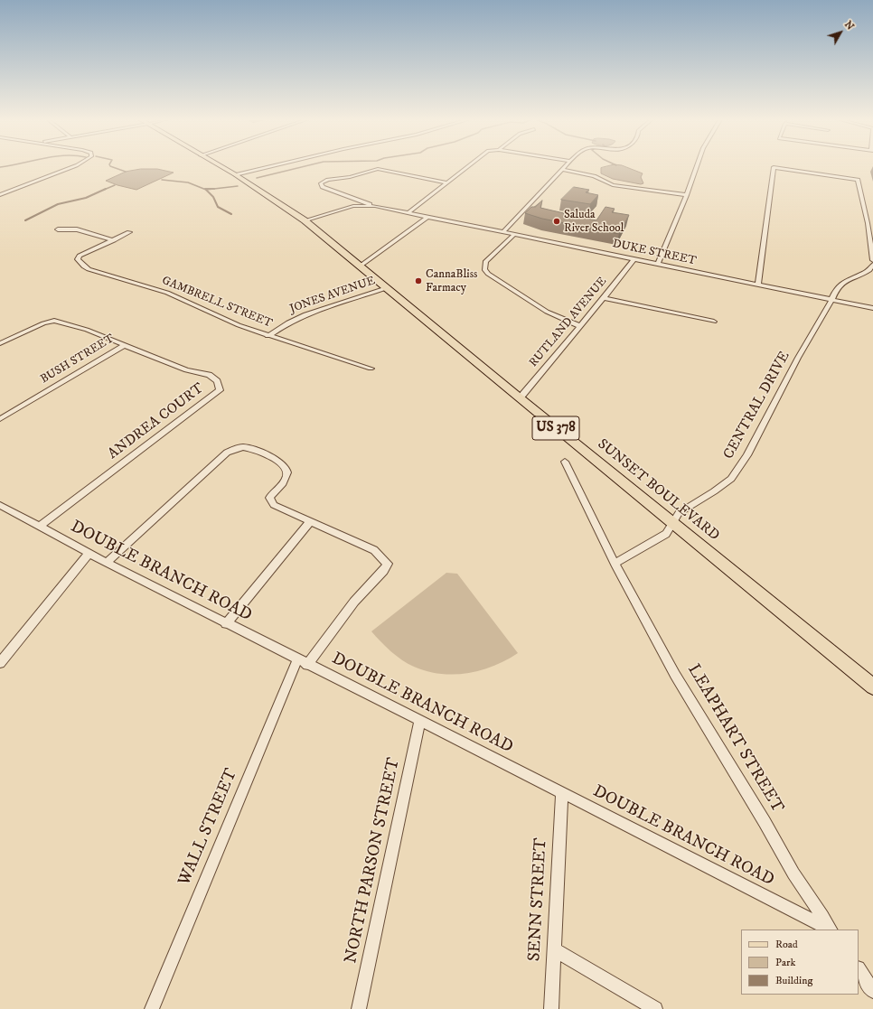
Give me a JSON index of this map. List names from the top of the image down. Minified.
{"streets":{"main road":["US 378","SUNSET BOULEVARD"],"street":["DUKE STREET","JONES AVENUE","GAMBRELL STREET","RUTLAND AVENUE","BUSH STREET","CENTRAL DRIVE","ANDREA COURT","DOUBLE BRANCH ROAD","LEAPHART STREET","WALL STREET","NORTH PARSON STREET","SENN STREET"]},"crossings":[["DUKE STREET","RUTLAND AVENUE"],["DUKE STREET","CENTRAL DRIVE"],["DUKE STREET","SUNSET BOULEVARD"],["JONES AVENUE","GAMBRELL STREET"],["JONES AVENUE","SUNSET BOULEVARD"],["RUTLAND AVENUE","SUNSET BOULEVARD"],["BUSH STREET","ANDREA COURT"],["CENTRAL DRIVE","SUNSET BOULEVARD"],["ANDREA COURT","DOUBLE BRANCH ROAD"],["DOUBLE BRANCH ROAD","WALL STREET"],["DOUBLE BRANCH ROAD","NORTH PARSON STREET"],["DOUBLE BRANCH ROAD","SENN STREET"]],"places":["Saluda River School","CannaBliss Farmacy"],"legend":["Road","Park","Building"],"north":"top right"}
